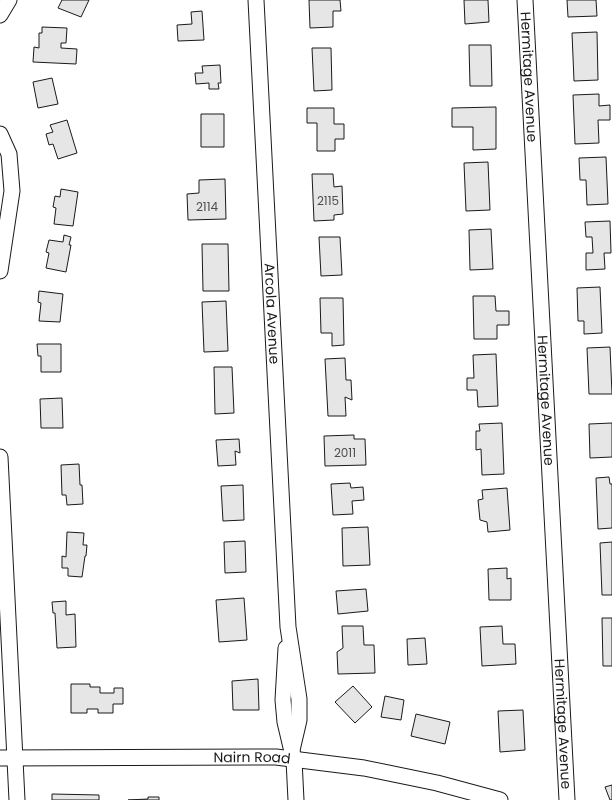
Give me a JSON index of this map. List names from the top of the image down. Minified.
{"streets":{"street":["Hermitage Avenue","Arcola Avenue","Nairn Road"]},"crossings":[["Arcola Avenue","Nairn Road"]],"house_numbers":["2115","2114","2011"]}
